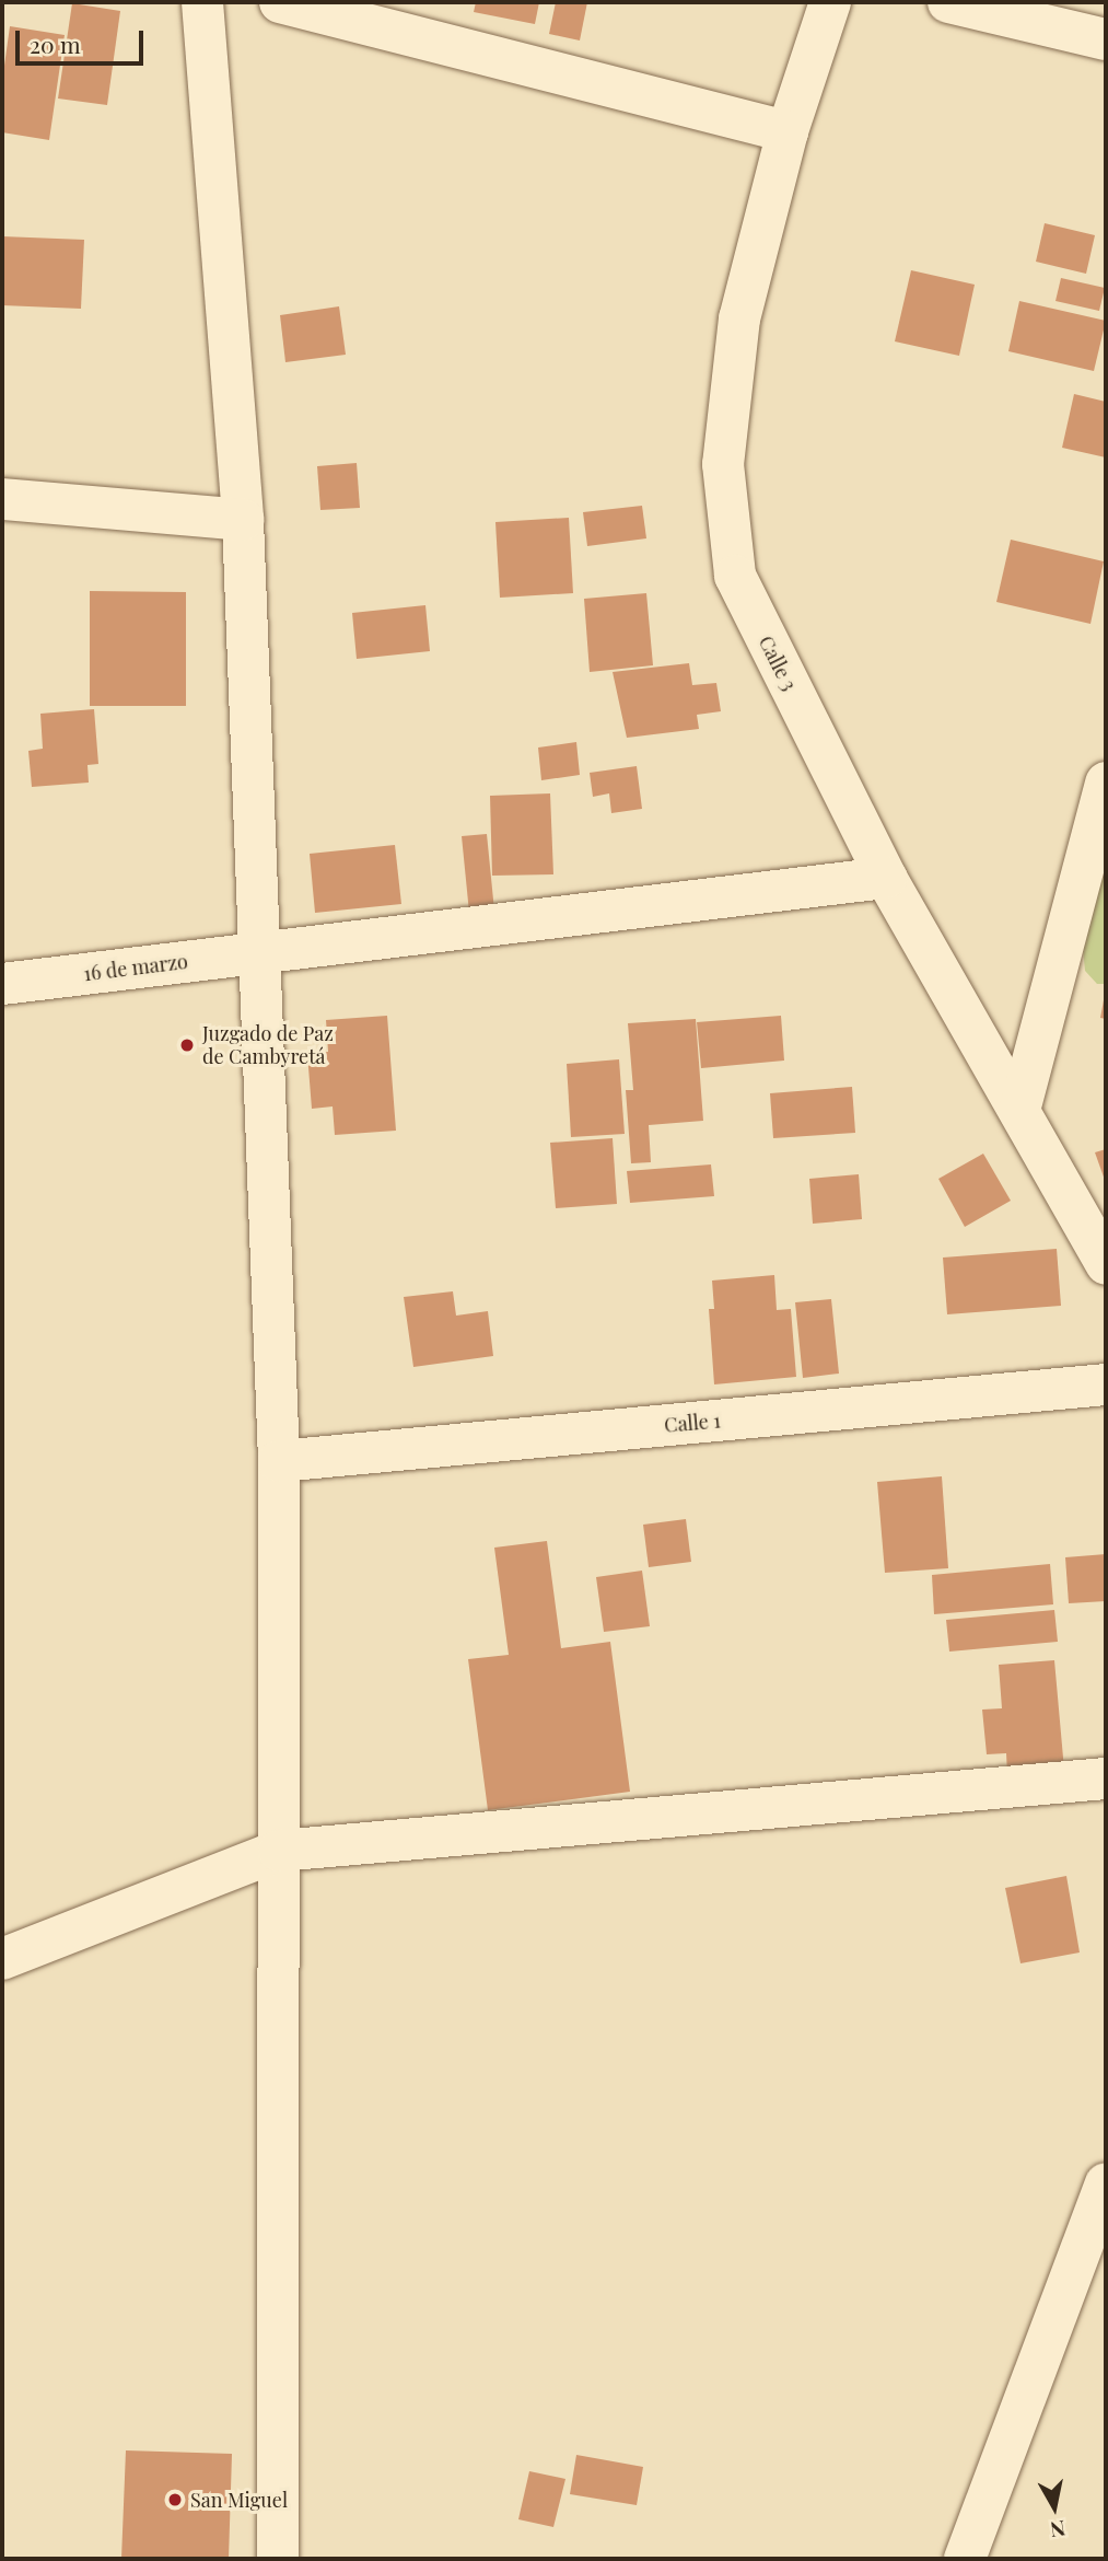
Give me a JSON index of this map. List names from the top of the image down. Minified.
{"streets":{"street":["Calle 3","16 de marzo","Calle 1"]},"crossings":[["Calle 3","16 de marzo"]],"places":["Juzgado de Paz de Cambyretá","San Miguel"],"scale_bar":"20 m","north":"bottom"}
